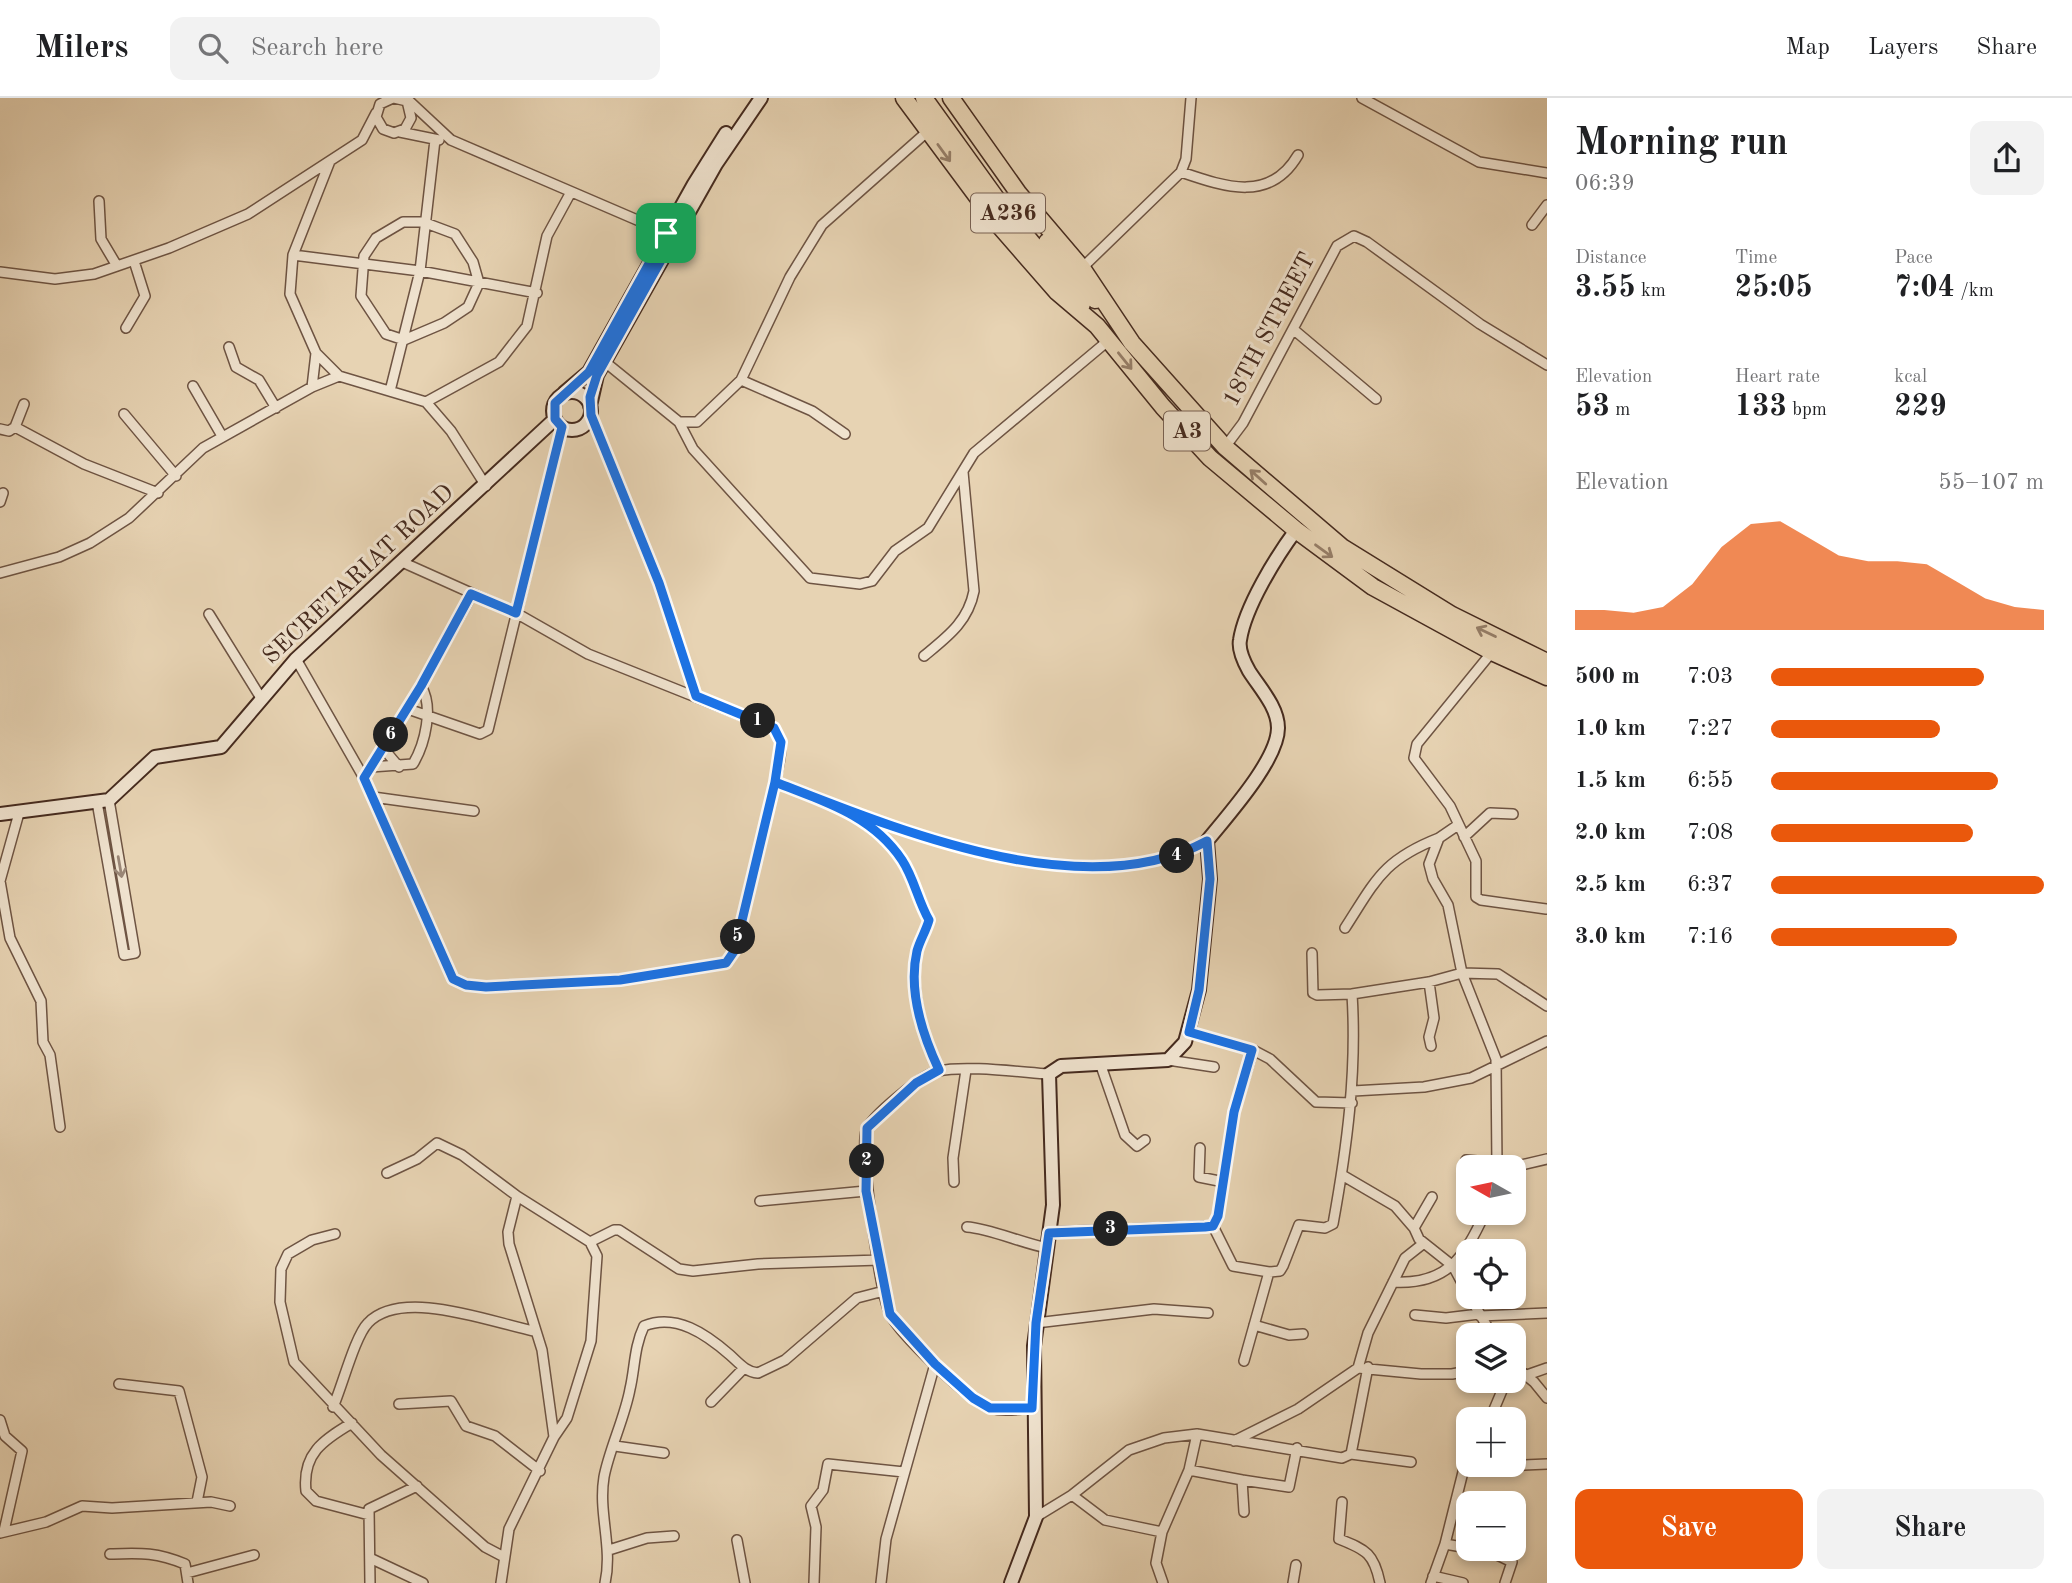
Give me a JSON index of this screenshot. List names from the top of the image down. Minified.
{"streets":{"highway":["A236","A3"],"street":["18TH STREET","SECRETARIAT ROAD"]},"crossings":[["A236","A3"],["18TH STREET","A3"]],"north":"left","page":{"header":"Milers","search":"Search here","nav":["Map","Layers","Share"],"heading":["Morning run","06:39"],"stats":[["Distance","3.55 km"],["Time","25:05"],["Pace","7:04 /km"],["Elevation","53 m"],["Heart rate","133 bpm"],["kcal","229"]],"chart":["Elevation","55–107 m"],"list":[{"name":"500 m","note":"7:03"},{"name":"1.0 km","note":"7:27"},{"name":"1.5 km","note":"6:55"},{"name":"2.0 km","note":"7:08"},{"name":"2.5 km","note":"6:37"},{"name":"3.0 km","note":"7:16"}],"pins":["1","6","4","5","2","3"],"map_buttons":["+","−"],"buttons":["Save","Share"]}}
